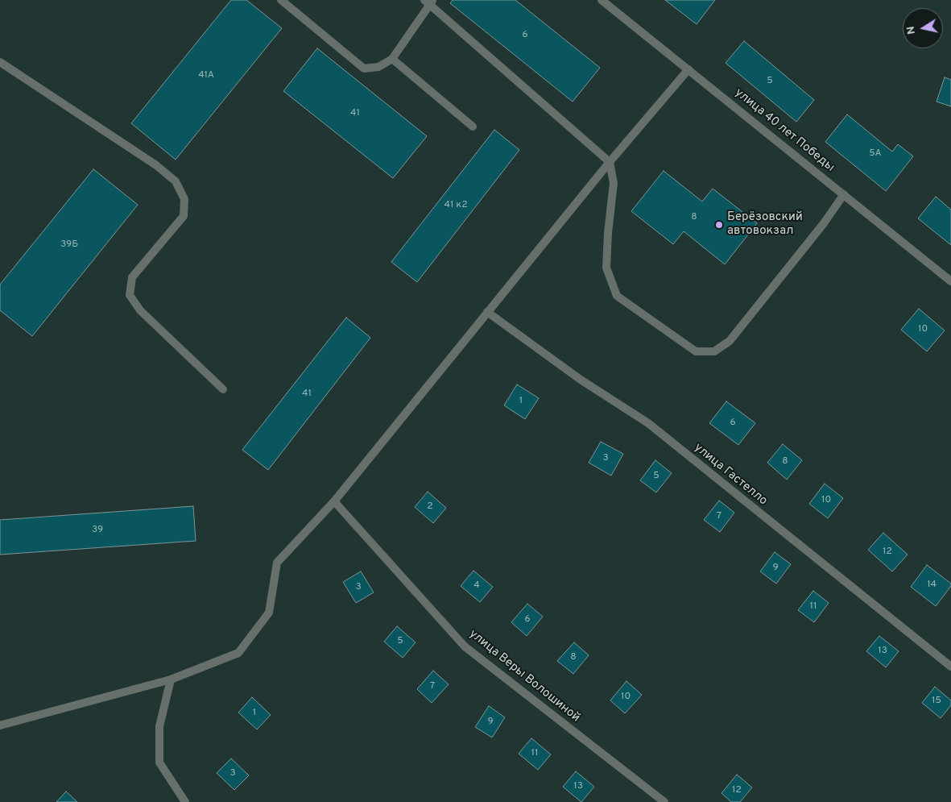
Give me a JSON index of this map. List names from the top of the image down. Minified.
{"streets":{"street":["улица 40 лет Победы","улица Гастелло","улица Веры Волошиной"]},"places":["Берёзовский автовокзал"],"house_numbers":["6","41А","5","41","5А","41 к2","8","39Б","10","41","1","6","3","8","5","10","2","7","39","12","9","14","4","3","11","6","5","13","8","7","10","15","1","9","11","3","13","12"],"north":"left"}
